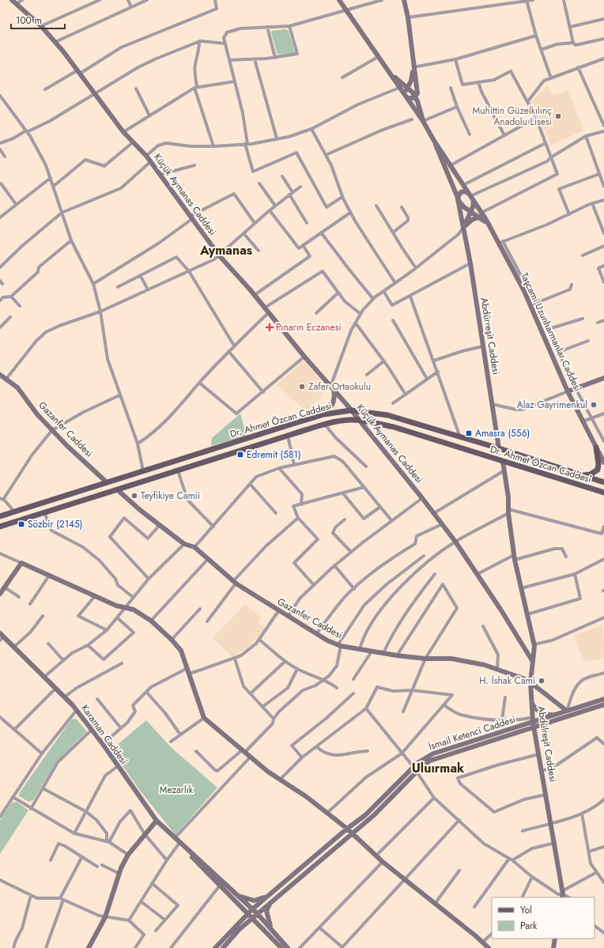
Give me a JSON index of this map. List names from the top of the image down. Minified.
{"streets":{"main road":["Dr. Ahmet Özcan Caddesi"],"street":["Küçük Aymanas Caddesi","Taşcami Uzunharmanlar Caddesi","Abdürreşit Caddesi","Gazanfer Caddesi","İsmail Ketenci Caddesi","Karaman Caddesi","Abdülreşit Caddesi"]},"crossings":[["Küçük Aymanas Caddesi","Dr. Ahmet Özcan Caddesi"],["Küçük Aymanas Caddesi","Abdülreşit Caddesi"],["Taşcami Uzunharmanlar Caddesi","Abdürreşit Caddesi"],["Abdürreşit Caddesi","Dr. Ahmet Özcan Caddesi"],["Dr. Ahmet Özcan Caddesi","Gazanfer Caddesi"],["Dr. Ahmet Özcan Caddesi","Abdülreşit Caddesi"],["Gazanfer Caddesi","İsmail Ketenci Caddesi"],["Gazanfer Caddesi","Abdülreşit Caddesi"],["İsmail Ketenci Caddesi","Karaman Caddesi"],["İsmail Ketenci Caddesi","Abdülreşit Caddesi"]],"districts":["Aymanas","Uluırmak"],"parks":["Mezarlık"],"places":{"other":["Muhittin Güzelkılınç Anadolu Lisesi","Zafer Ortaokulu","Alaz Gayrimenkul","Teyfikiye Camii","H. İshak Cami"],"health":["Pınarın Eczanesi"],"transit":["Amasra (556)","Edremit (581)","Sözbir (2145)"]},"legend":["Yol","Park"],"scale_bar":"100 m"}
